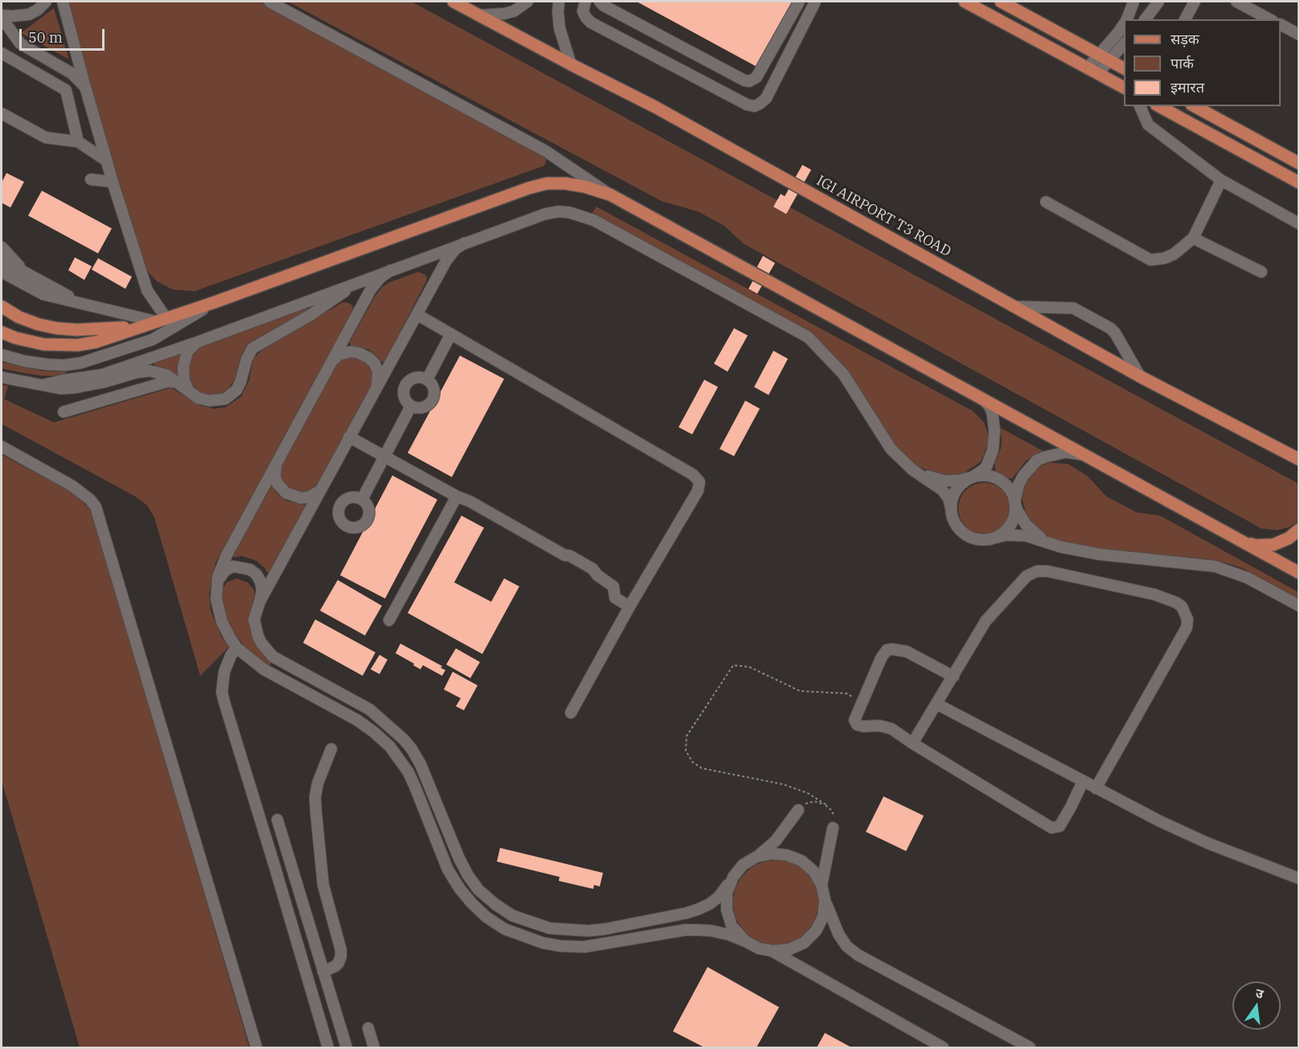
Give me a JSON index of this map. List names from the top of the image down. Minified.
{"streets":{"main road":["IGI AIRPORT T3 ROAD"]},"legend":["सड़क","पार्क","इमारत"],"scale_bar":"50 m","north":"top"}
